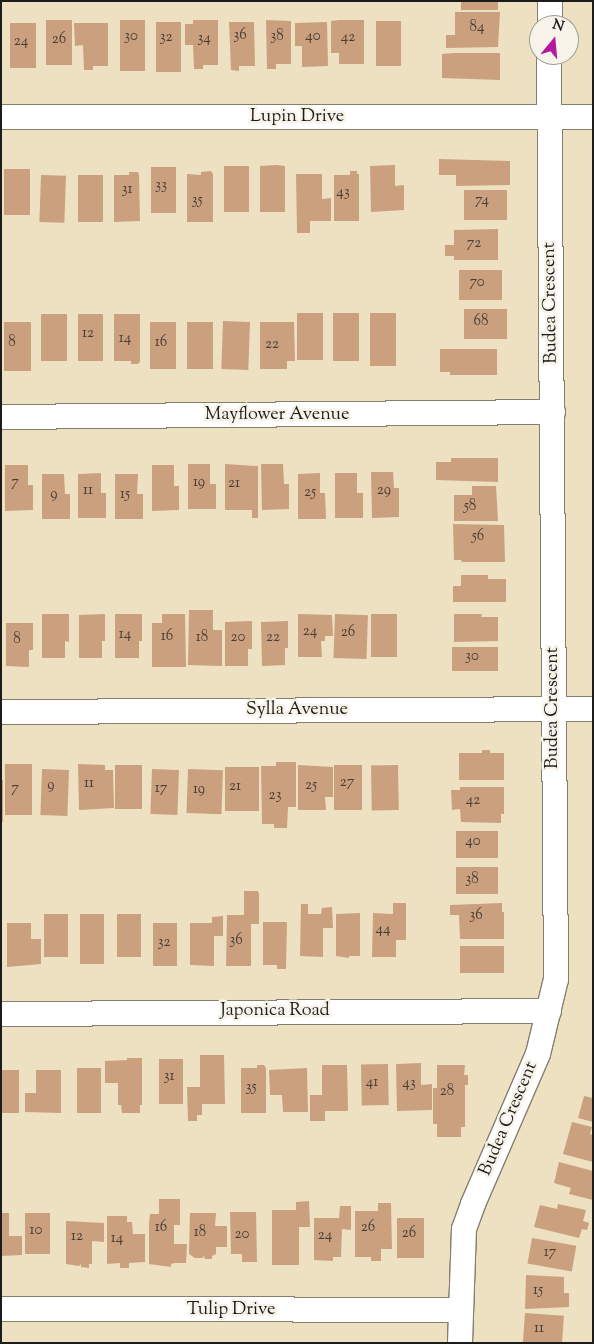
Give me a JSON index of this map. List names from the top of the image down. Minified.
{"streets":{"street":["Lupin Drive","Budea Crescent","Mayflower Avenue","Sylla Avenue","Japonica Road","Tulip Drive"]},"crossings":[["Lupin Drive","Budea Crescent"],["Budea Crescent","Mayflower Avenue"],["Budea Crescent","Sylla Avenue"],["Budea Crescent","Japonica Road"],["Budea Crescent","Tulip Drive"]],"house_numbers":["84","36","30","38","40","32","42","34","26","24","33","31","43","35","74","72","70","68","12","14","8","16","22","7","19","21","11","29","25","9","15","58","56","24","26","14","16","18","20","22","8","30","27","11","9","25","21","7","17","19","23","42","40","38","36","44","36","32","31","41","43","35","28","16","26","10","18","26","20","24","12","14","17","15","11"],"north":"top"}
